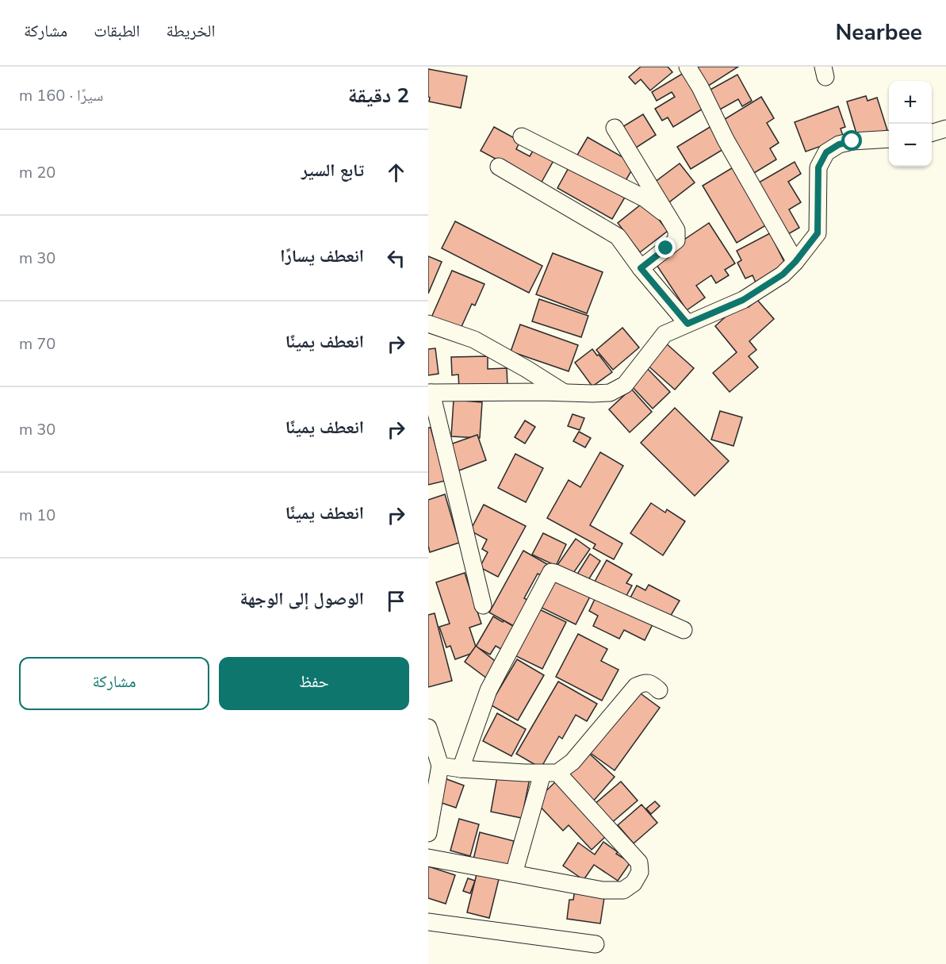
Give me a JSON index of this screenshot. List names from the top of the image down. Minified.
{"page":{"header":"Nearbee","nav":["الخريطة","الطبقات","مشاركة"],"heading":["2 دقيقة","سيرًا · 160 m"],"map_buttons":["+","−"],"list":[["تابع السير","20 m"],["انعطف يسارًا","30 m"],["انعطف يمينًا","70 m"],["انعطف يمينًا","30 m"],["انعطف يمينًا","10 m"],"الوصول إلى الوجهة"],"buttons":["حفظ","مشاركة"]}}
